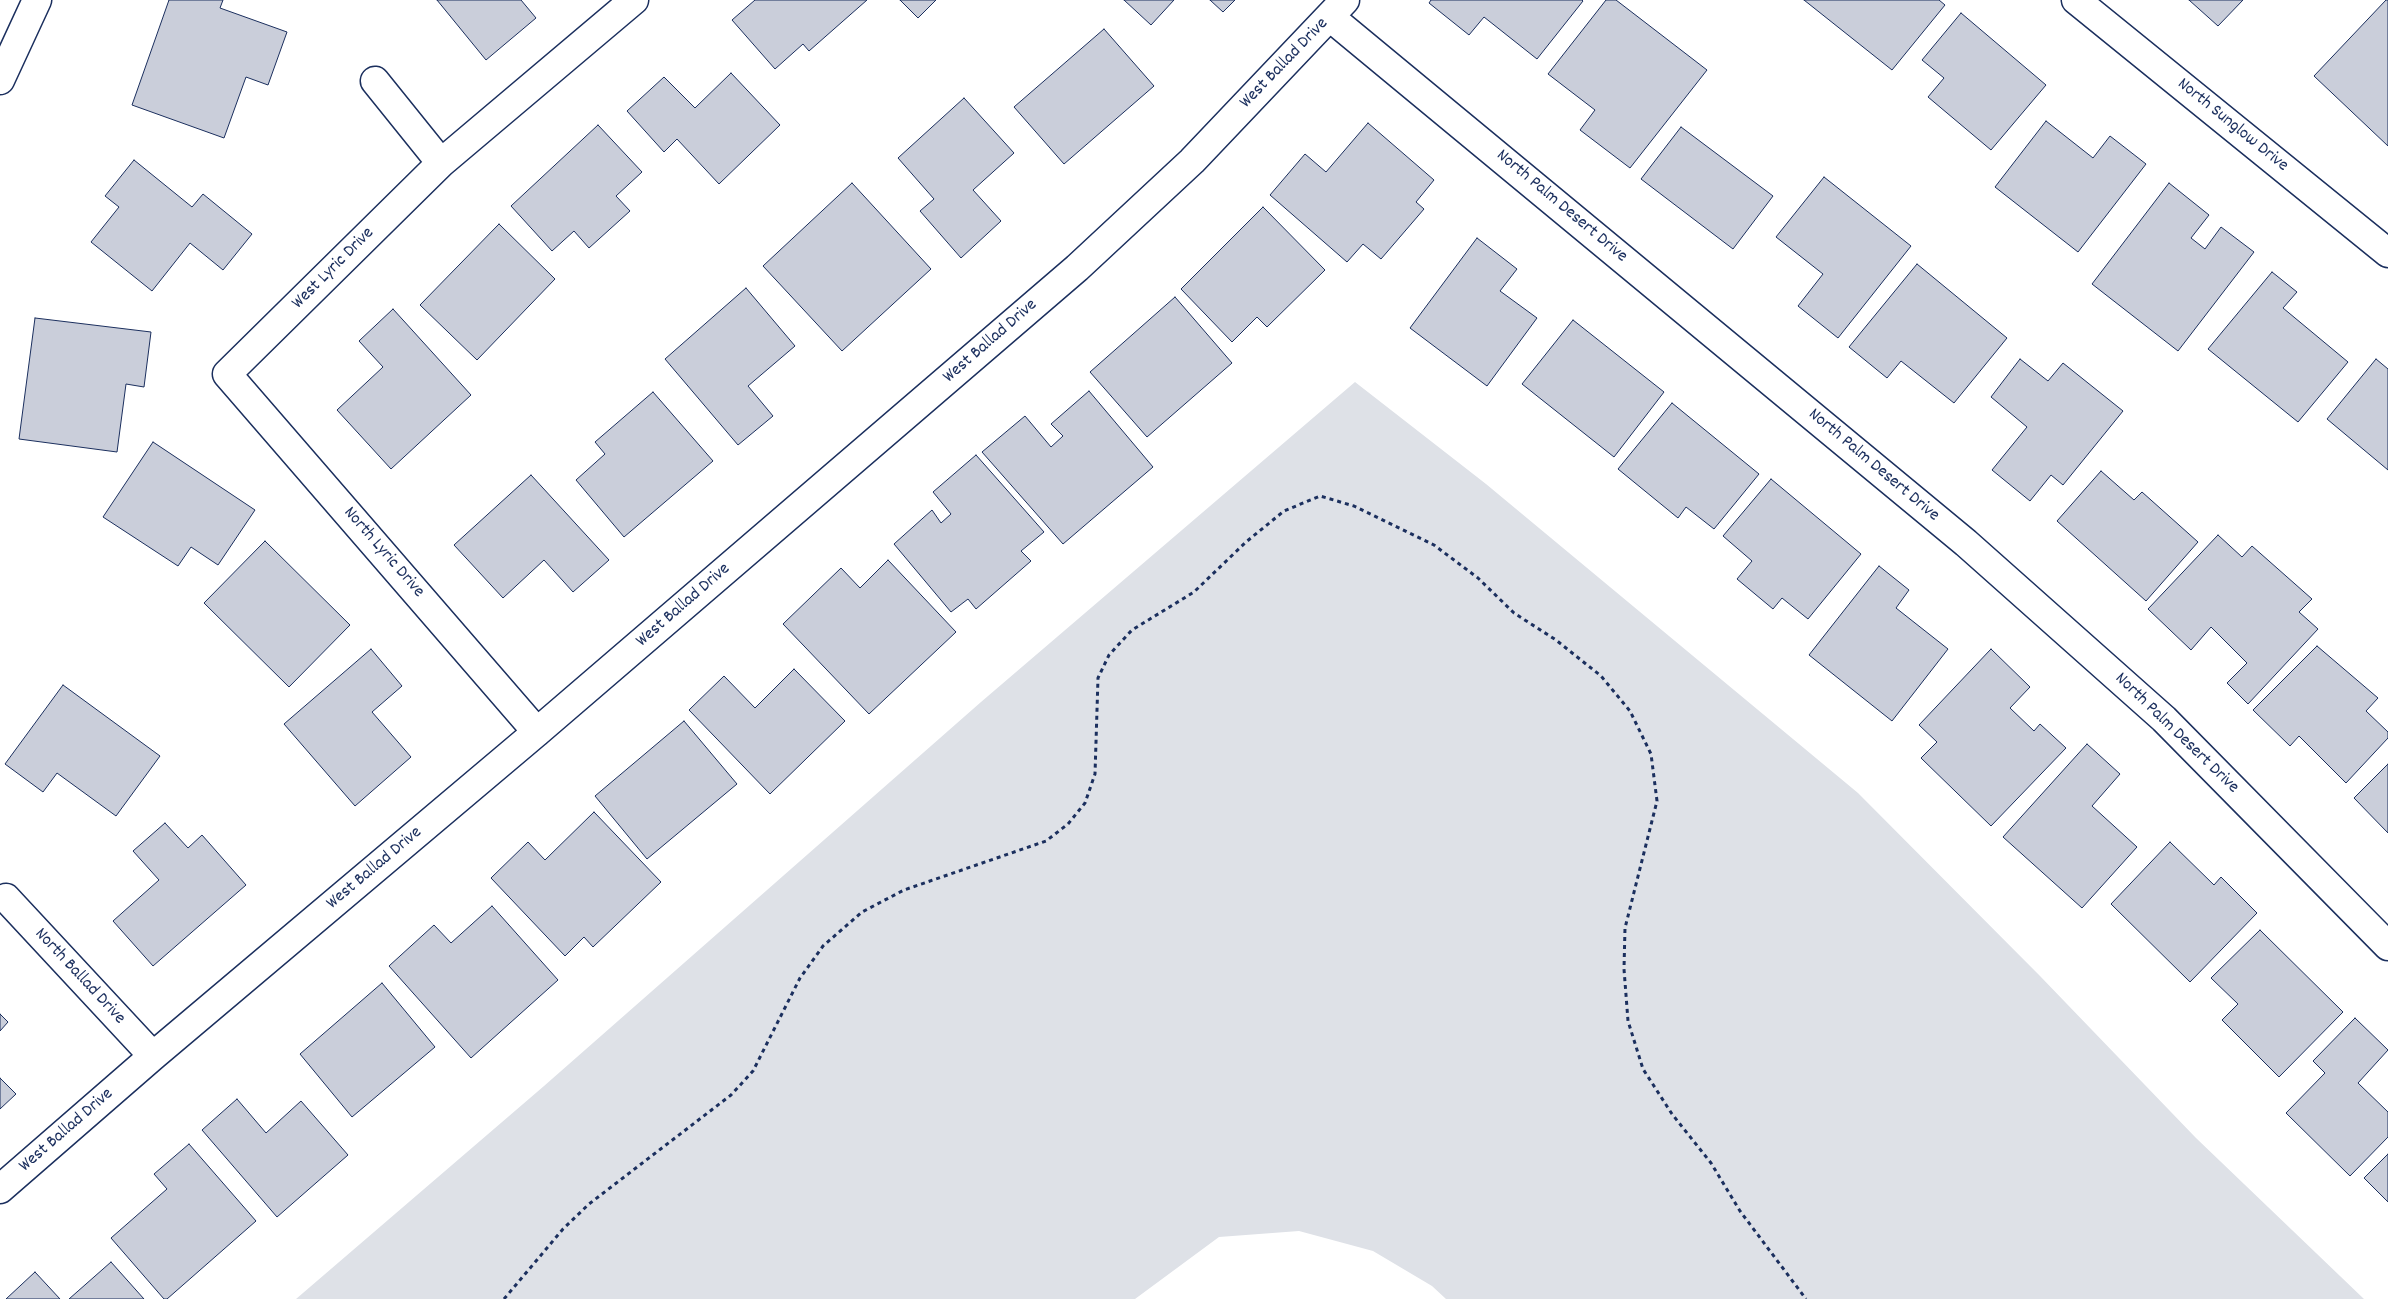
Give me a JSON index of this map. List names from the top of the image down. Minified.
{"streets":{"street":["West Ballad Drive","North Sunglow Drive","North Palm Desert Drive","West Lyric Drive","North Lyric Drive","North Ballad Drive"]},"crossings":[["West Ballad Drive","North Palm Desert Drive"],["West Ballad Drive","North Lyric Drive"],["West Ballad Drive","North Ballad Drive"],["West Lyric Drive","North Lyric Drive"]]}
